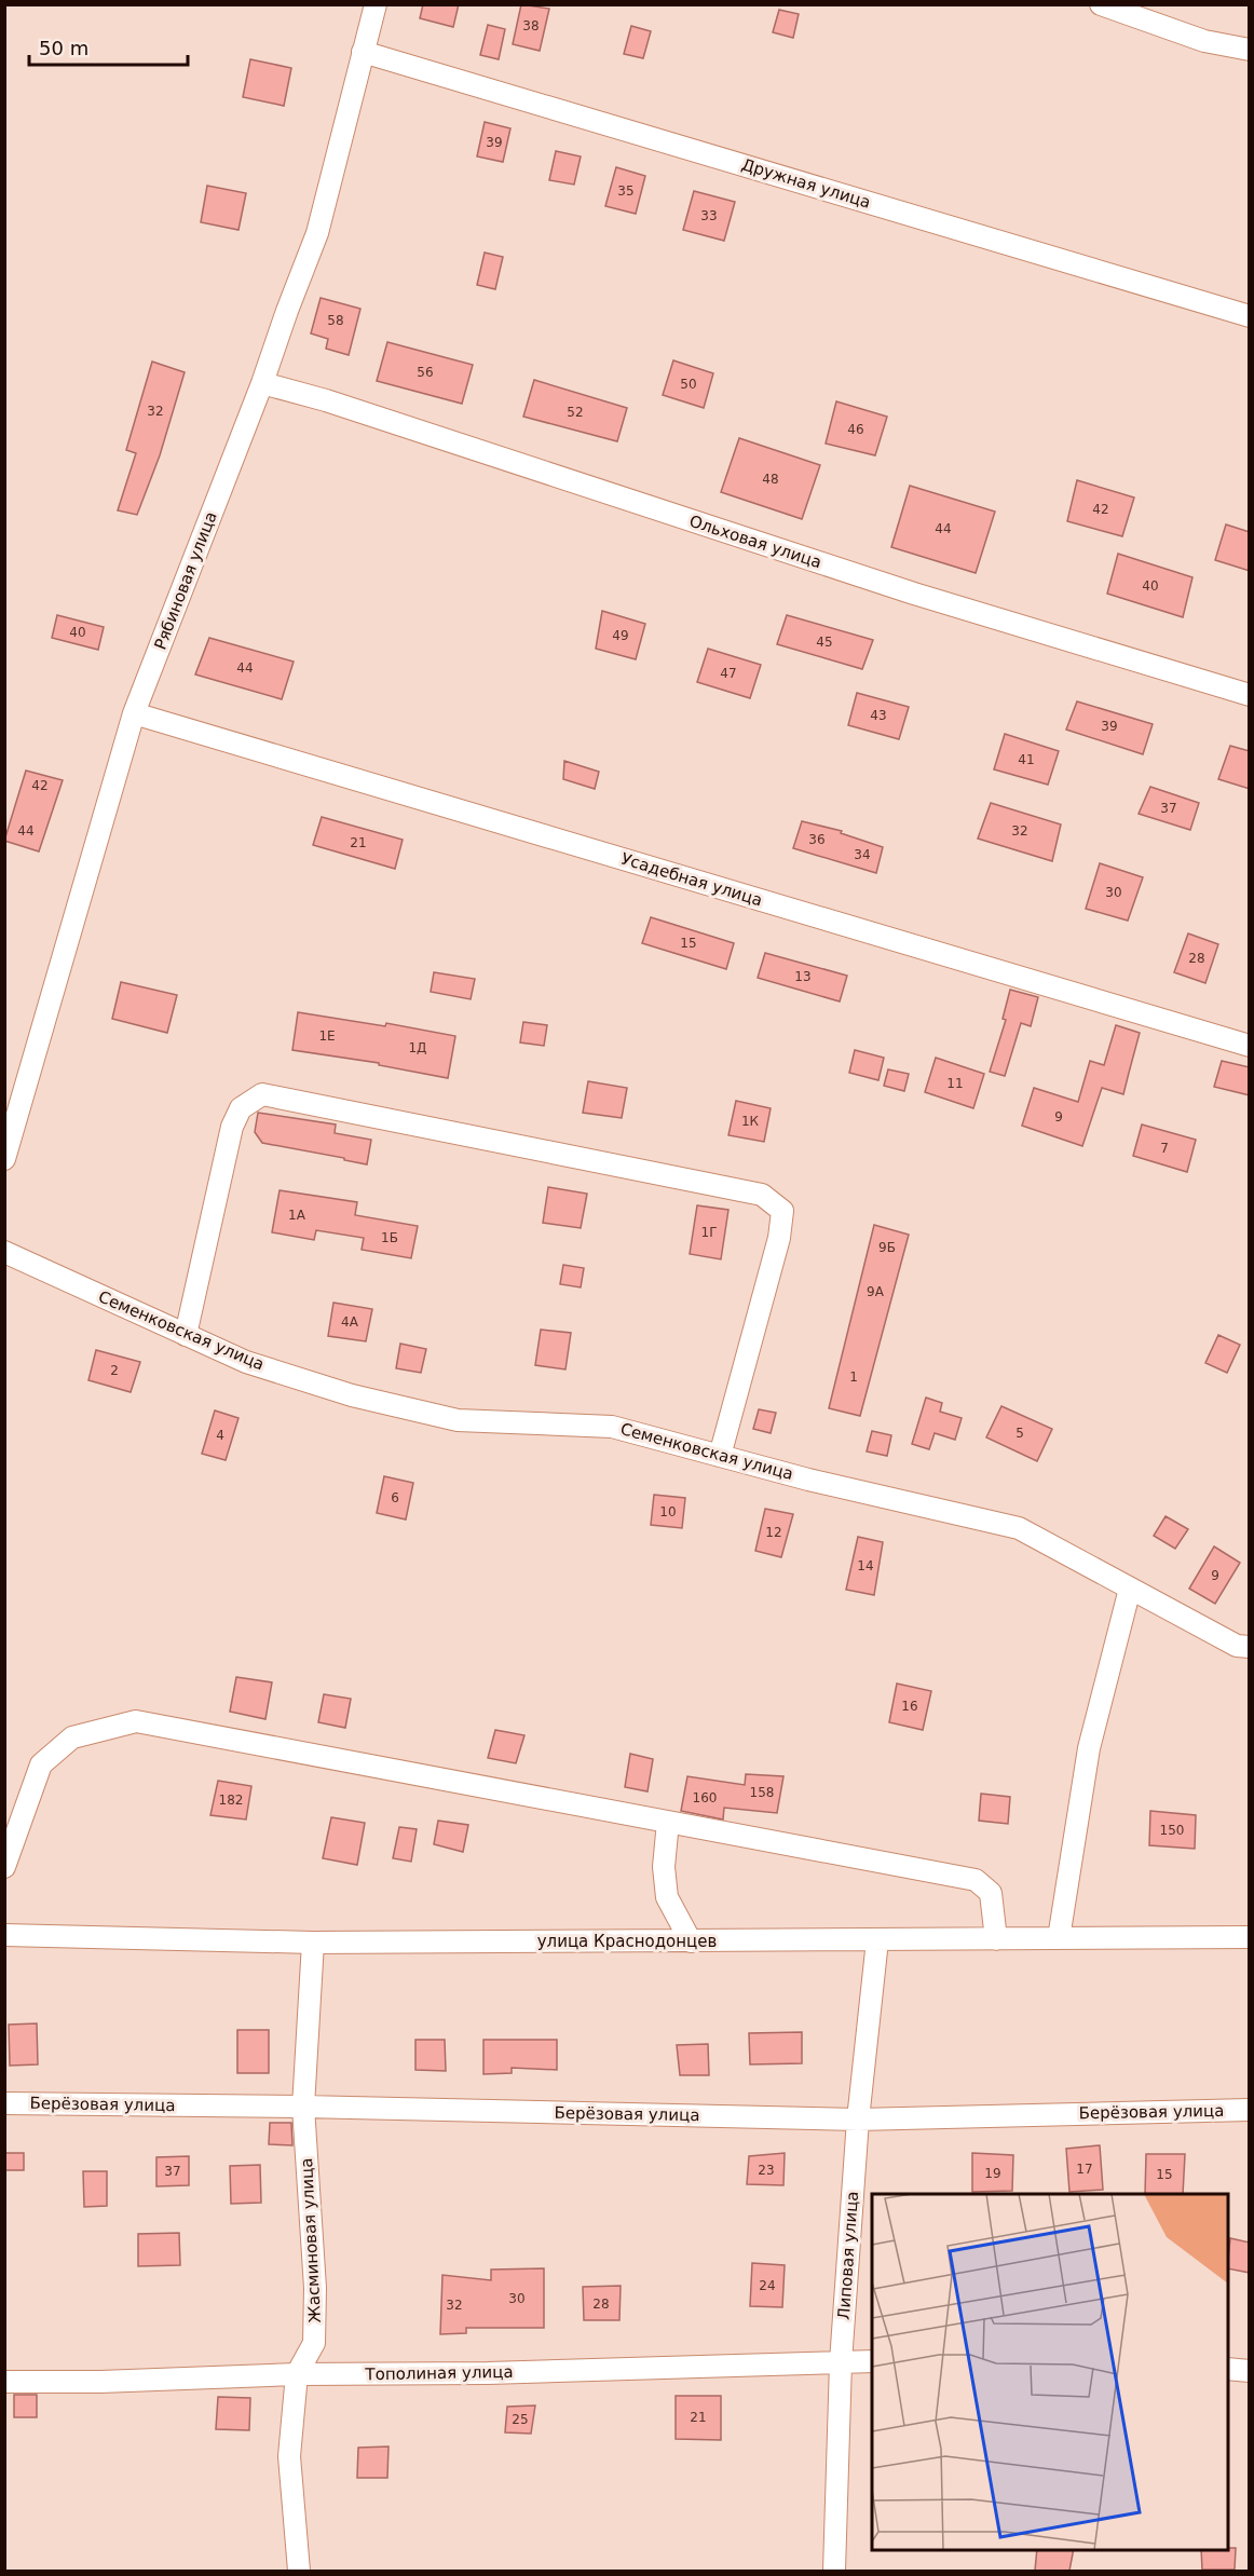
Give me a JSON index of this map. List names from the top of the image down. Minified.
{"streets":{"street":["Дружная улица","Ольховая улица","Рябиновая улица","Усадебная улица","Семенковская улица","улица Краснодонцев","Берёзовая улица","Жасминовая улица","Липовая улица","Тополиная улица"]},"crossings":[["Дружная улица","Рябиновая улица"],["Ольховая улица","Рябиновая улица"],["Рябиновая улица","Усадебная улица"],["улица Краснодонцев","Жасминовая улица"],["улица Краснодонцев","Липовая улица"],["Берёзовая улица","Жасминовая улица"],["Берёзовая улица","Липовая улица"],["Жасминовая улица","Тополиная улица"],["Липовая улица","Тополиная улица"]],"house_numbers":["38","39","35","33","58","56","50","32","52","46","48","42","44","40","40","49","45","44","47","43","39","41","42","37","44","32","36","21","34","30","15","28","13","1Е","1Д","11","9","1К","7","1А","1Г","1Б","9Б","9А","4А","2","1","5","4","6","10","12","14","9","16","158","160","182","150","17","23","37","19","15","24","30","28","32","21","25"],"scale_bar":"50 m"}
